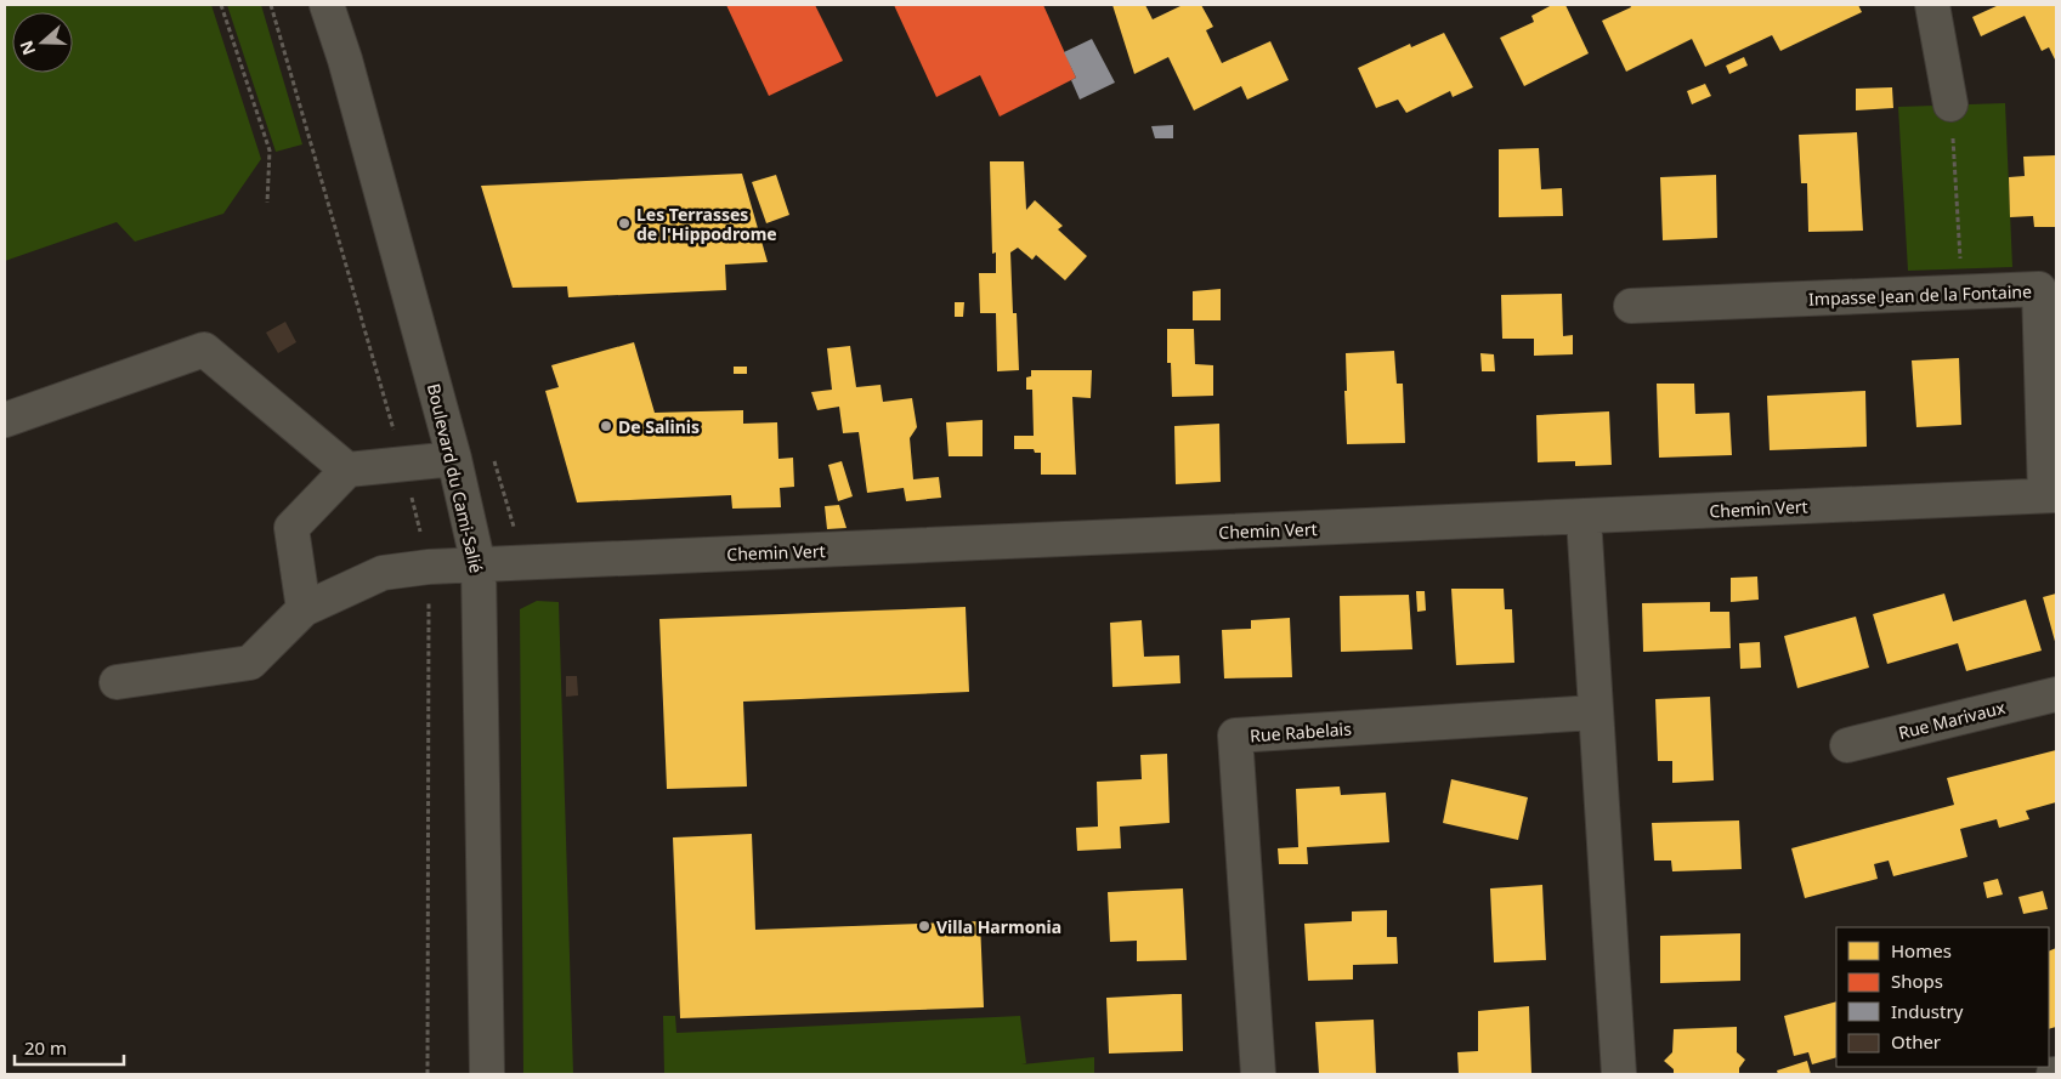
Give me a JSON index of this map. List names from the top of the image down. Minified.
{"streets":{"street":["Impasse Jean de la Fontaine","Boulevard du Cami-Salié","Chemin Vert","Rue Marivaux","Rue Rabelais"]},"crossings":[["Impasse Jean de la Fontaine","Chemin Vert"],["Boulevard du Cami-Salié","Chemin Vert"]],"places":["Les Terrasses de l'Hippodrome","De Salinis","Villa Harmonia"],"legend":["Homes","Shops","Industry","Other"],"scale_bar":"20 m","north":"left"}
